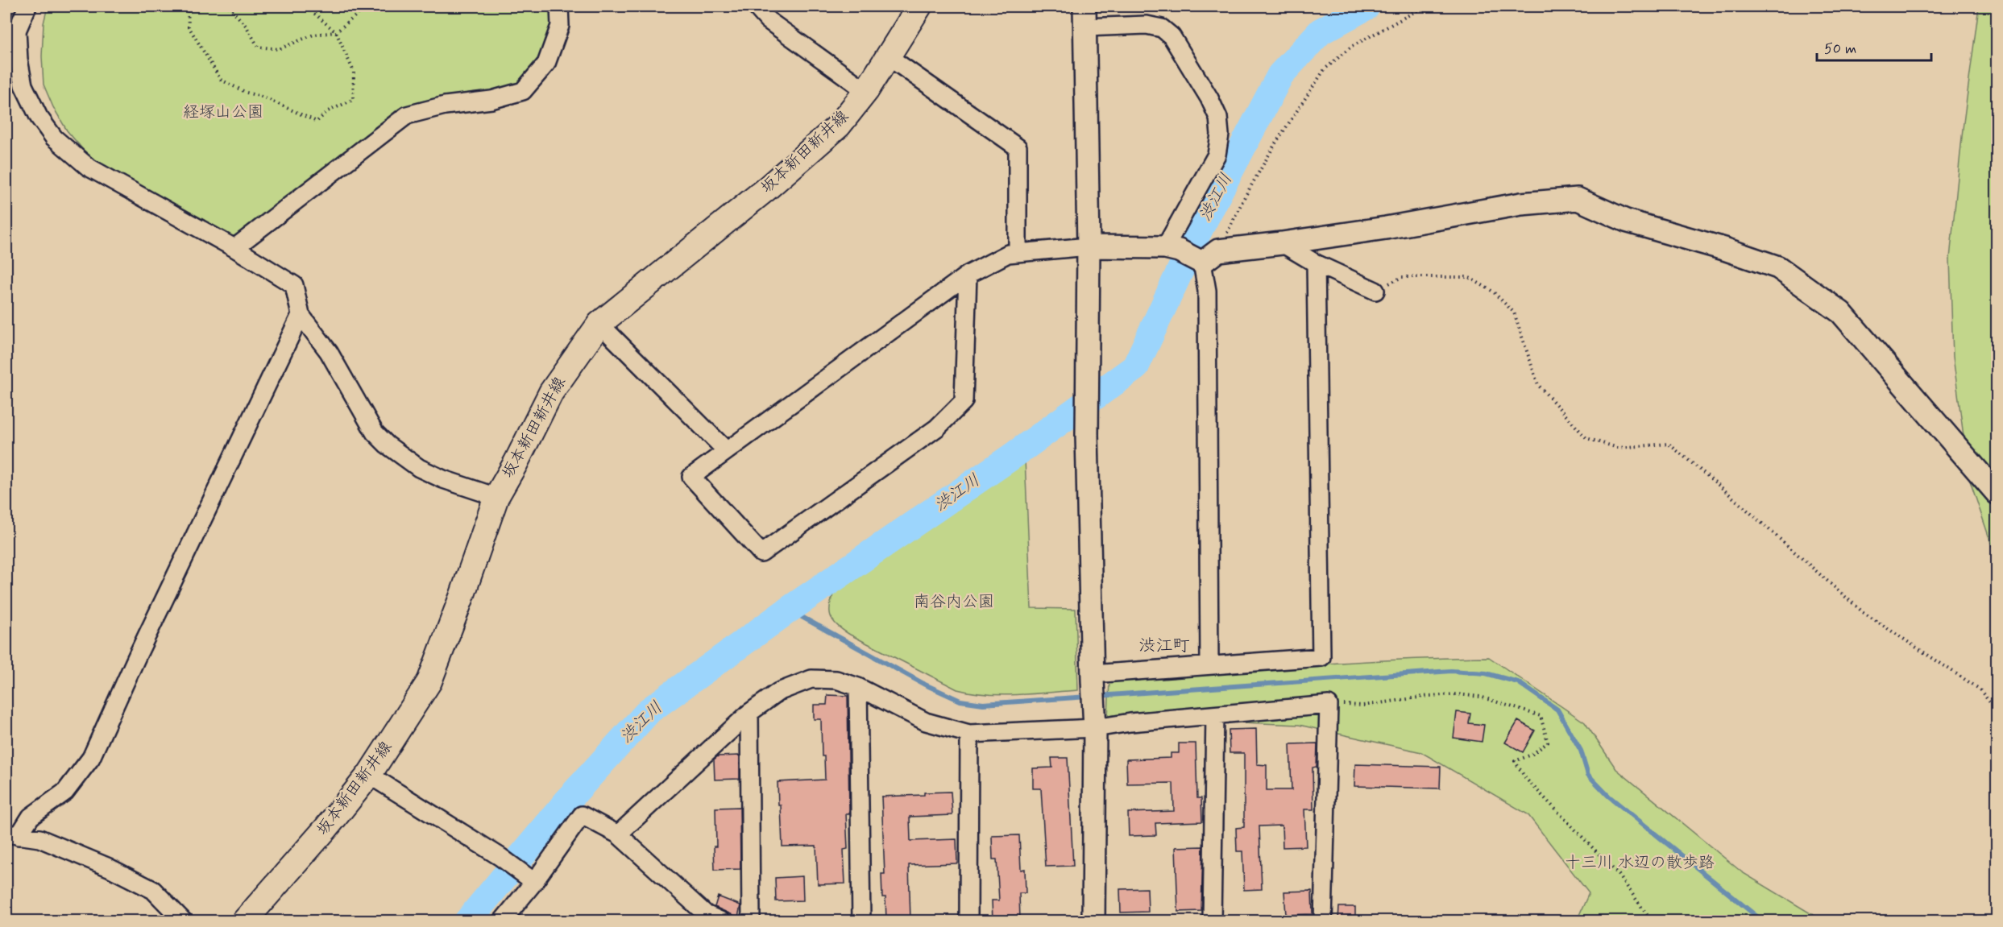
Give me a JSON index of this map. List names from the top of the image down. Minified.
{"streets":{"main road":["坂本新田新井線"]},"districts":["渋江町"],"water":["渋江川"],"parks":["経塚山公園","南谷内公園","十三川 水辺の散歩路"],"scale_bar":"50 m"}
